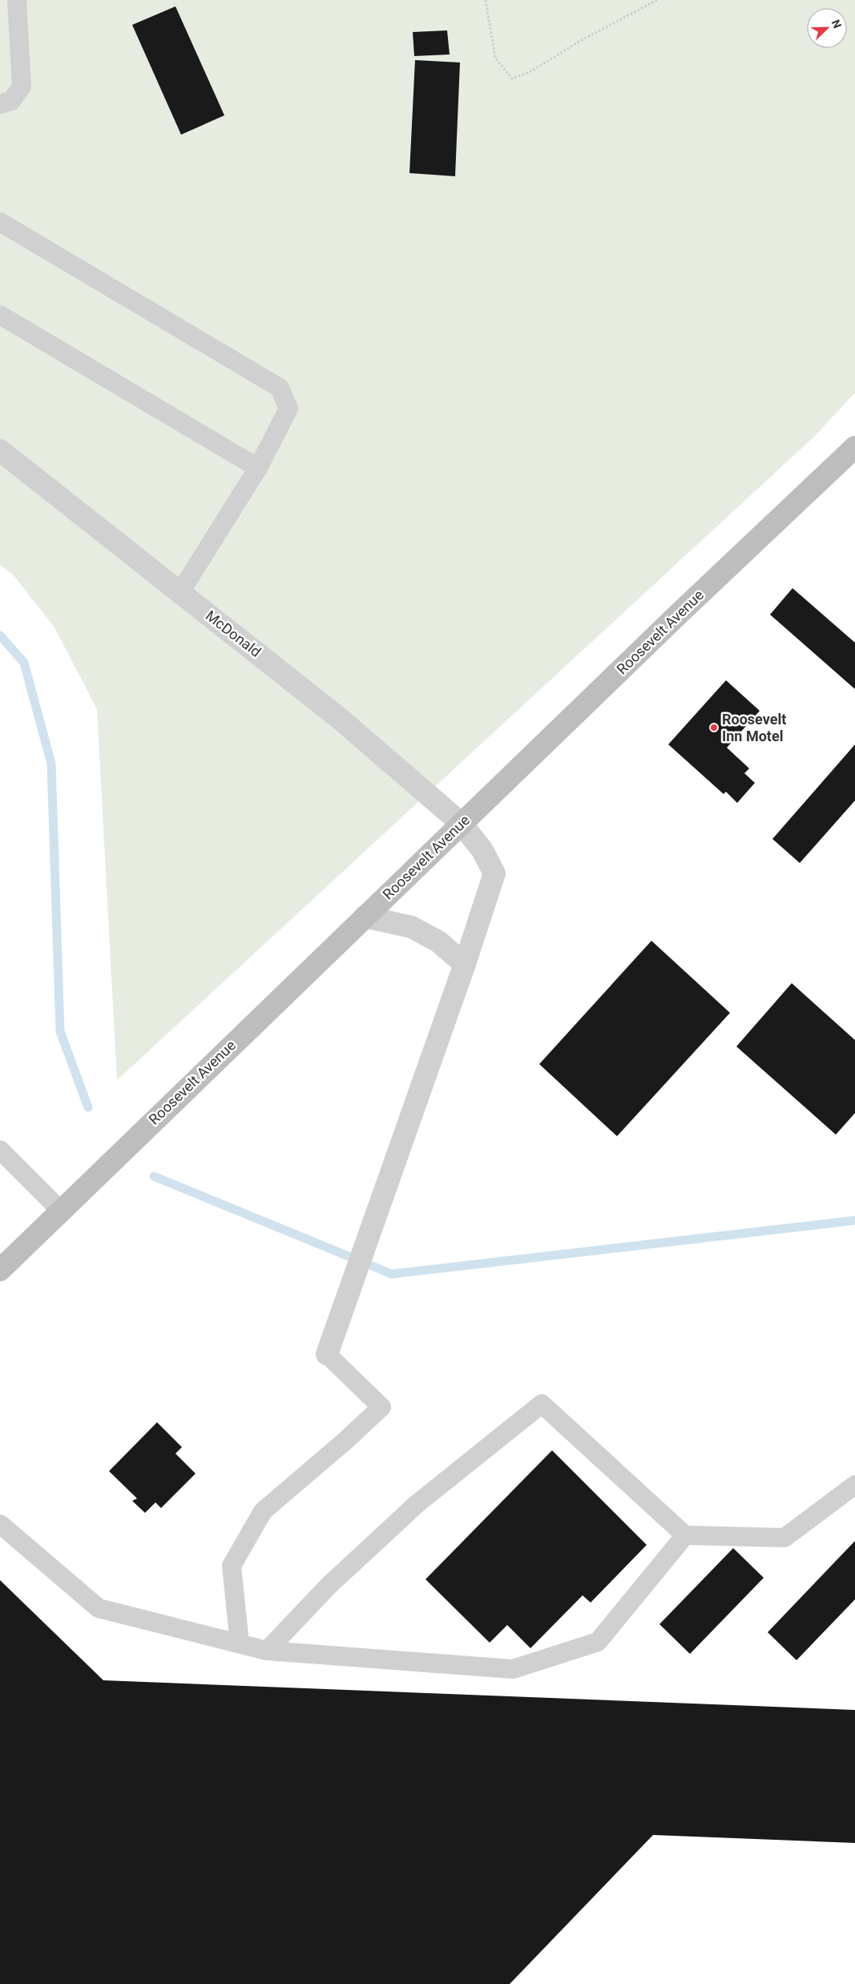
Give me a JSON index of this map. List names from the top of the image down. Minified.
{"streets":{"main road":["Roosevelt Avenue"],"street":["McDonald"]},"crossings":[["Roosevelt Avenue","McDonald"]],"places":["Roosevelt Inn Motel"],"north":"top right"}
